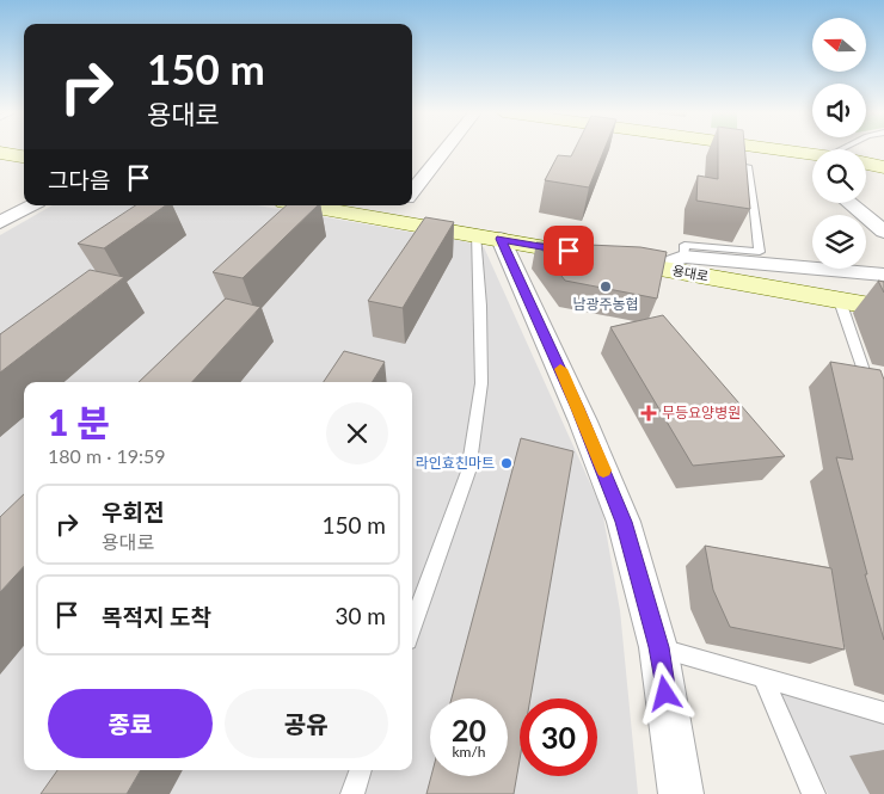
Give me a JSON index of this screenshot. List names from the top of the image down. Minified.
{"streets":{"street":["용대로"]},"places":{"other":["남광주농협","라인효친마트"],"health":["무등요양병원"]},"north":"left","page":{"turn":["150 m","용대로"],"then":"그다음","heading":["1 분","180 m · 19:59"],"list":[{"name":"우회전","note":"용대로","value":"150 m"},{"name":"목적지 도착","value":"30 m"}],"buttons":["종료","공유"],"speed":"20 km/h","limit":"30"}}
